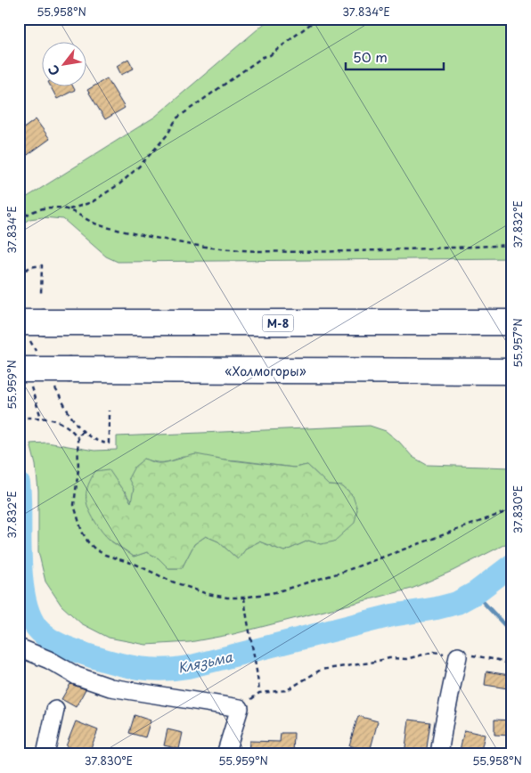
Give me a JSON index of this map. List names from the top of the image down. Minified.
{"streets":{"highway":["М-8","«Холмогоры»"]},"water":["Клязьма"],"scale_bar":"50 m","north":"bottom left","coordinates":["55.958°N","37.834°E","37.832°E","55.957°N","55.959°N","37.830°E"]}
